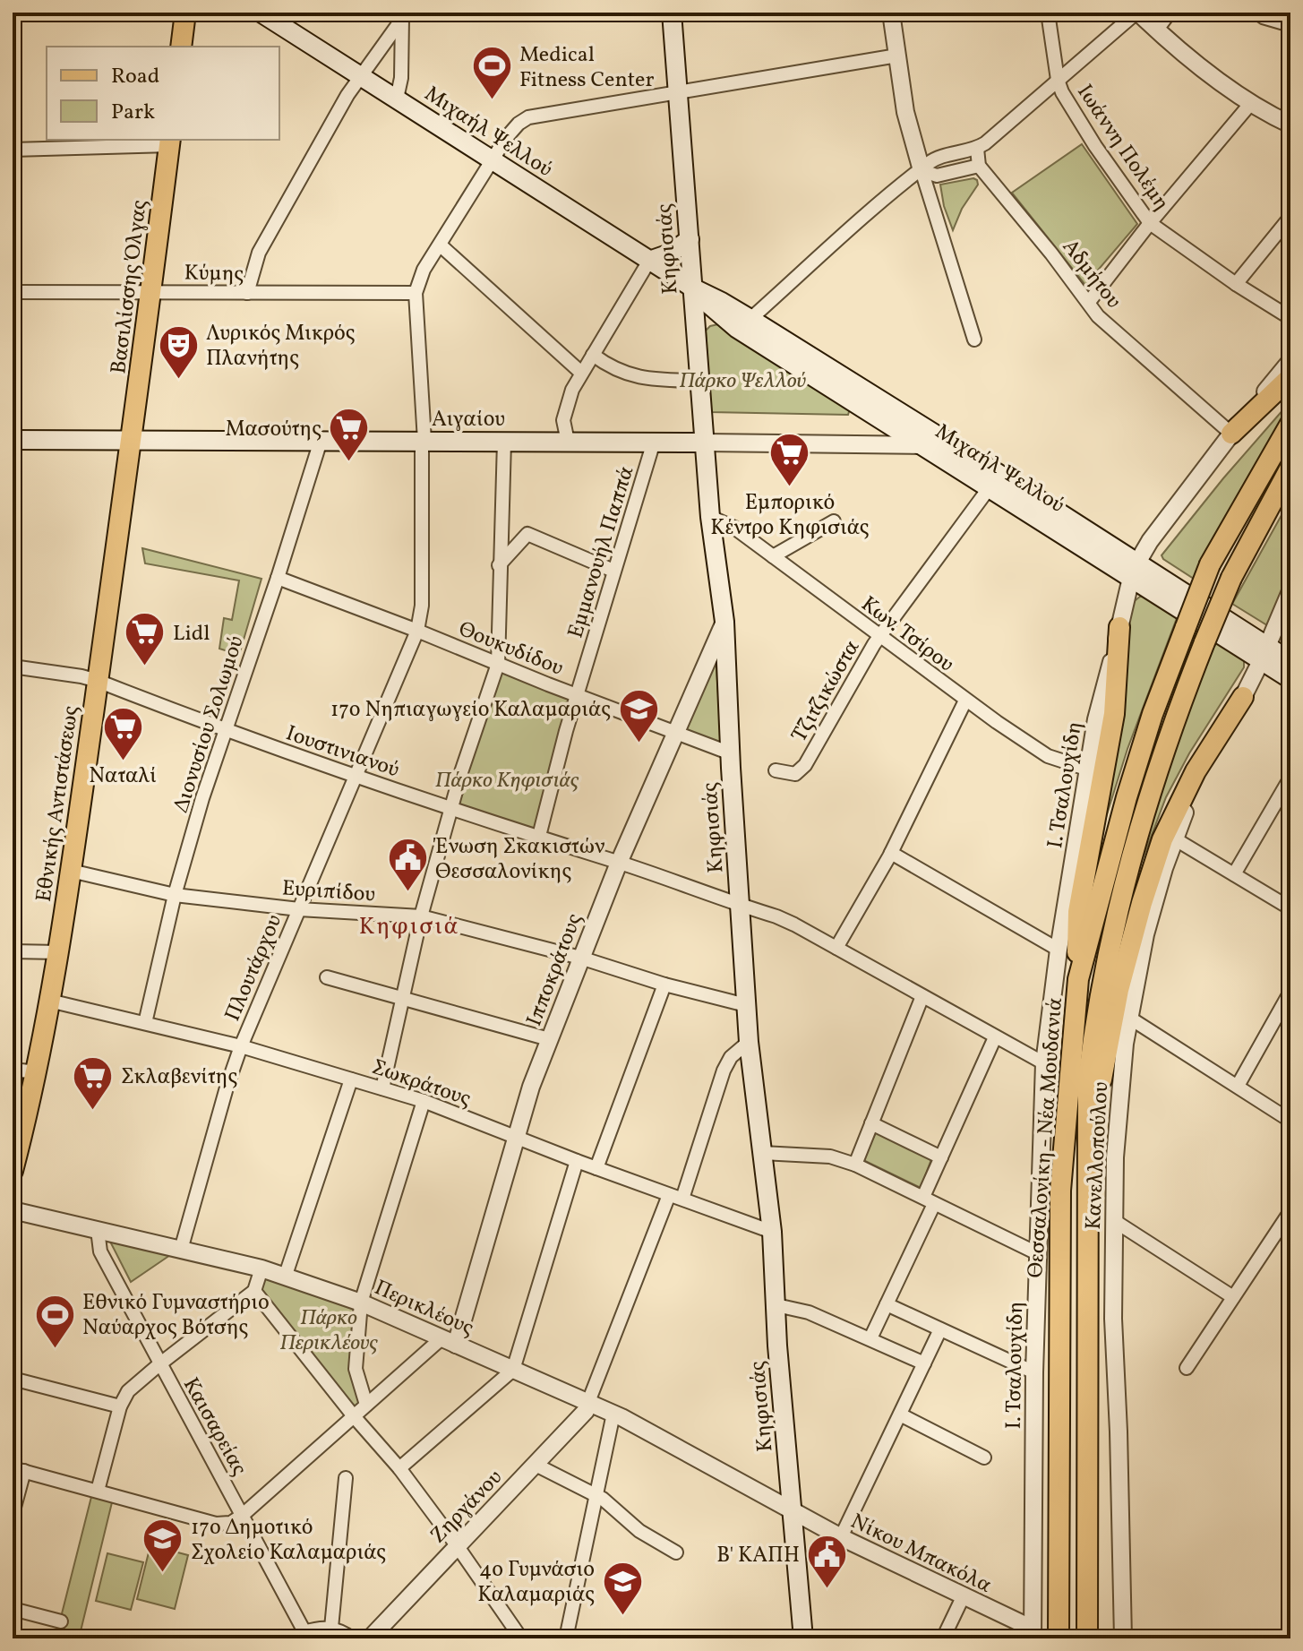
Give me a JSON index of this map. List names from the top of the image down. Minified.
{"streets":{"main road":["Μιχαήλ Ψελλού","Κηφισιάς","Βασιλίσσης Όλγας","Αιγαίου","Εθνικής Αντιστάσεως","Θεσσαλονίκη - Νέα Μουδανιά"],"street":["Ιωάννη Πολέμη","Κύμης","Αδμήτου","Εμμανουήλ Παππά","Κων. Τσίρου","Θουκυδίδου","Τζιτζικώστα","Διονυσίου Σολωμού","Ιουστινιανού","Ι. Τσαλουχίδη","Ευριπίδου","Πλουτάρχου","Ιπποκράτους","Σωκράτους","Κανελλοπούλου","Περικλέους","Καισαρείας","Ζηργάνου","Νίκου Μπακόλα"]},"crossings":[["Μιχαήλ Ψελλού","Κηφισιάς"],["Μιχαήλ Ψελλού","Αιγαίου"],["Μιχαήλ Ψελλού","Τζιτζικώστα"],["Μιχαήλ Ψελλού","Ι. Τσαλουχίδη"],["Μιχαήλ Ψελλού","Κανελλοπούλου"],["Κηφισιάς","Αιγαίου"],["Κηφισιάς","Κων. Τσίρου"],["Κηφισιάς","Θουκυδίδου"],["Κηφισιάς","Ιουστινιανού"],["Κηφισιάς","Ευριπίδου"],["Κηφισιάς","Ιπποκράτους"],["Κηφισιάς","Σωκράτους"],["Κηφισιάς","Περικλέους"],["Κηφισιάς","Νίκου Μπακόλα"],["Κύμης","Βασιλίσσης Όλγας"],["Κύμης","Πλουτάρχου"],["Αδμήτου","Ι. Τσαλουχίδη"],["Βασιλίσσης Όλγας","Αιγαίου"],["Βασιλίσσης Όλγας","Εθνικής Αντιστάσεως"],["Αιγαίου","Εμμανουήλ Παππά"],["Αιγαίου","Διονυσίου Σολωμού"],["Αιγαίου","Εθνικής Αντιστάσεως"],["Αιγαίου","Πλουτάρχου"],["Εμμανουήλ Παππά","Θουκυδίδου"],["Εμμανουήλ Παππά","Ιουστινιανού"],["Κων. Τσίρου","Τζιτζικώστα"],["Κων. Τσίρου","Ι. Τσαλουχίδη"],["Θουκυδίδου","Διονυσίου Σολωμού"],["Θουκυδίδου","Πλουτάρχου"],["Θουκυδίδου","Ιπποκράτους"],["Διονυσίου Σολωμού","Ιουστινιανού"],["Διονυσίου Σολωμού","Ευριπίδου"],["Διονυσίου Σολωμού","Σωκράτους"],["Ιουστινιανού","Ι. Τσαλουχίδη"],["Ιουστινιανού","Εθνικής Αντιστάσεως"],["Ιουστινιανού","Πλουτάρχου"],["Ιουστινιανού","Ιπποκράτους"],["Ι. Τσαλουχίδη","Νίκου Μπακόλα"],["Εθνικής Αντιστάσεως","Ευριπίδου"],["Εθνικής Αντιστάσεως","Σωκράτους"],["Ευριπίδου","Πλουτάρχου"],["Ευριπίδου","Ιπποκράτους"],["Πλουτάρχου","Σωκράτους"],["Πλουτάρχου","Περικλέους"],["Ιπποκράτους","Σωκράτους"],["Ιπποκράτους","Περικλέους"],["Περικλέους","Καισαρείας"],["Περικλέους","Ζηργάνου"],["Περικλέους","Νίκου Μπακόλα"]],"districts":["Κηφισιά"],"parks":["Πάρκο Ψελλού","Πάρκο Κηφισιάς","Πάρκο Περικλέους"],"places":{"sports":["Medical Fitness Center","Εθνικό Γυμναστήριο Ναύαρχος Βότσης"],"theatre":["Λυρικός Μικρός Πλανήτης"],"supermarket":["Μασούτης","Εμπορικό Κέντρο Κηφισιάς","Lidl","Ναταλί","Σκλαβενίτης"],"school or university":["17ο Νηπιαγωγείο Καλαμαριάς","17ο Δημοτικό Σχολείο Καλαμαριάς","4ο Γυμνάσιο Καλαμαριάς"],"public building":["Ένωση Σκακιστών Θεσσαλονίκης","Β' ΚΑΠΗ"]},"legend":["Road","Park"]}
